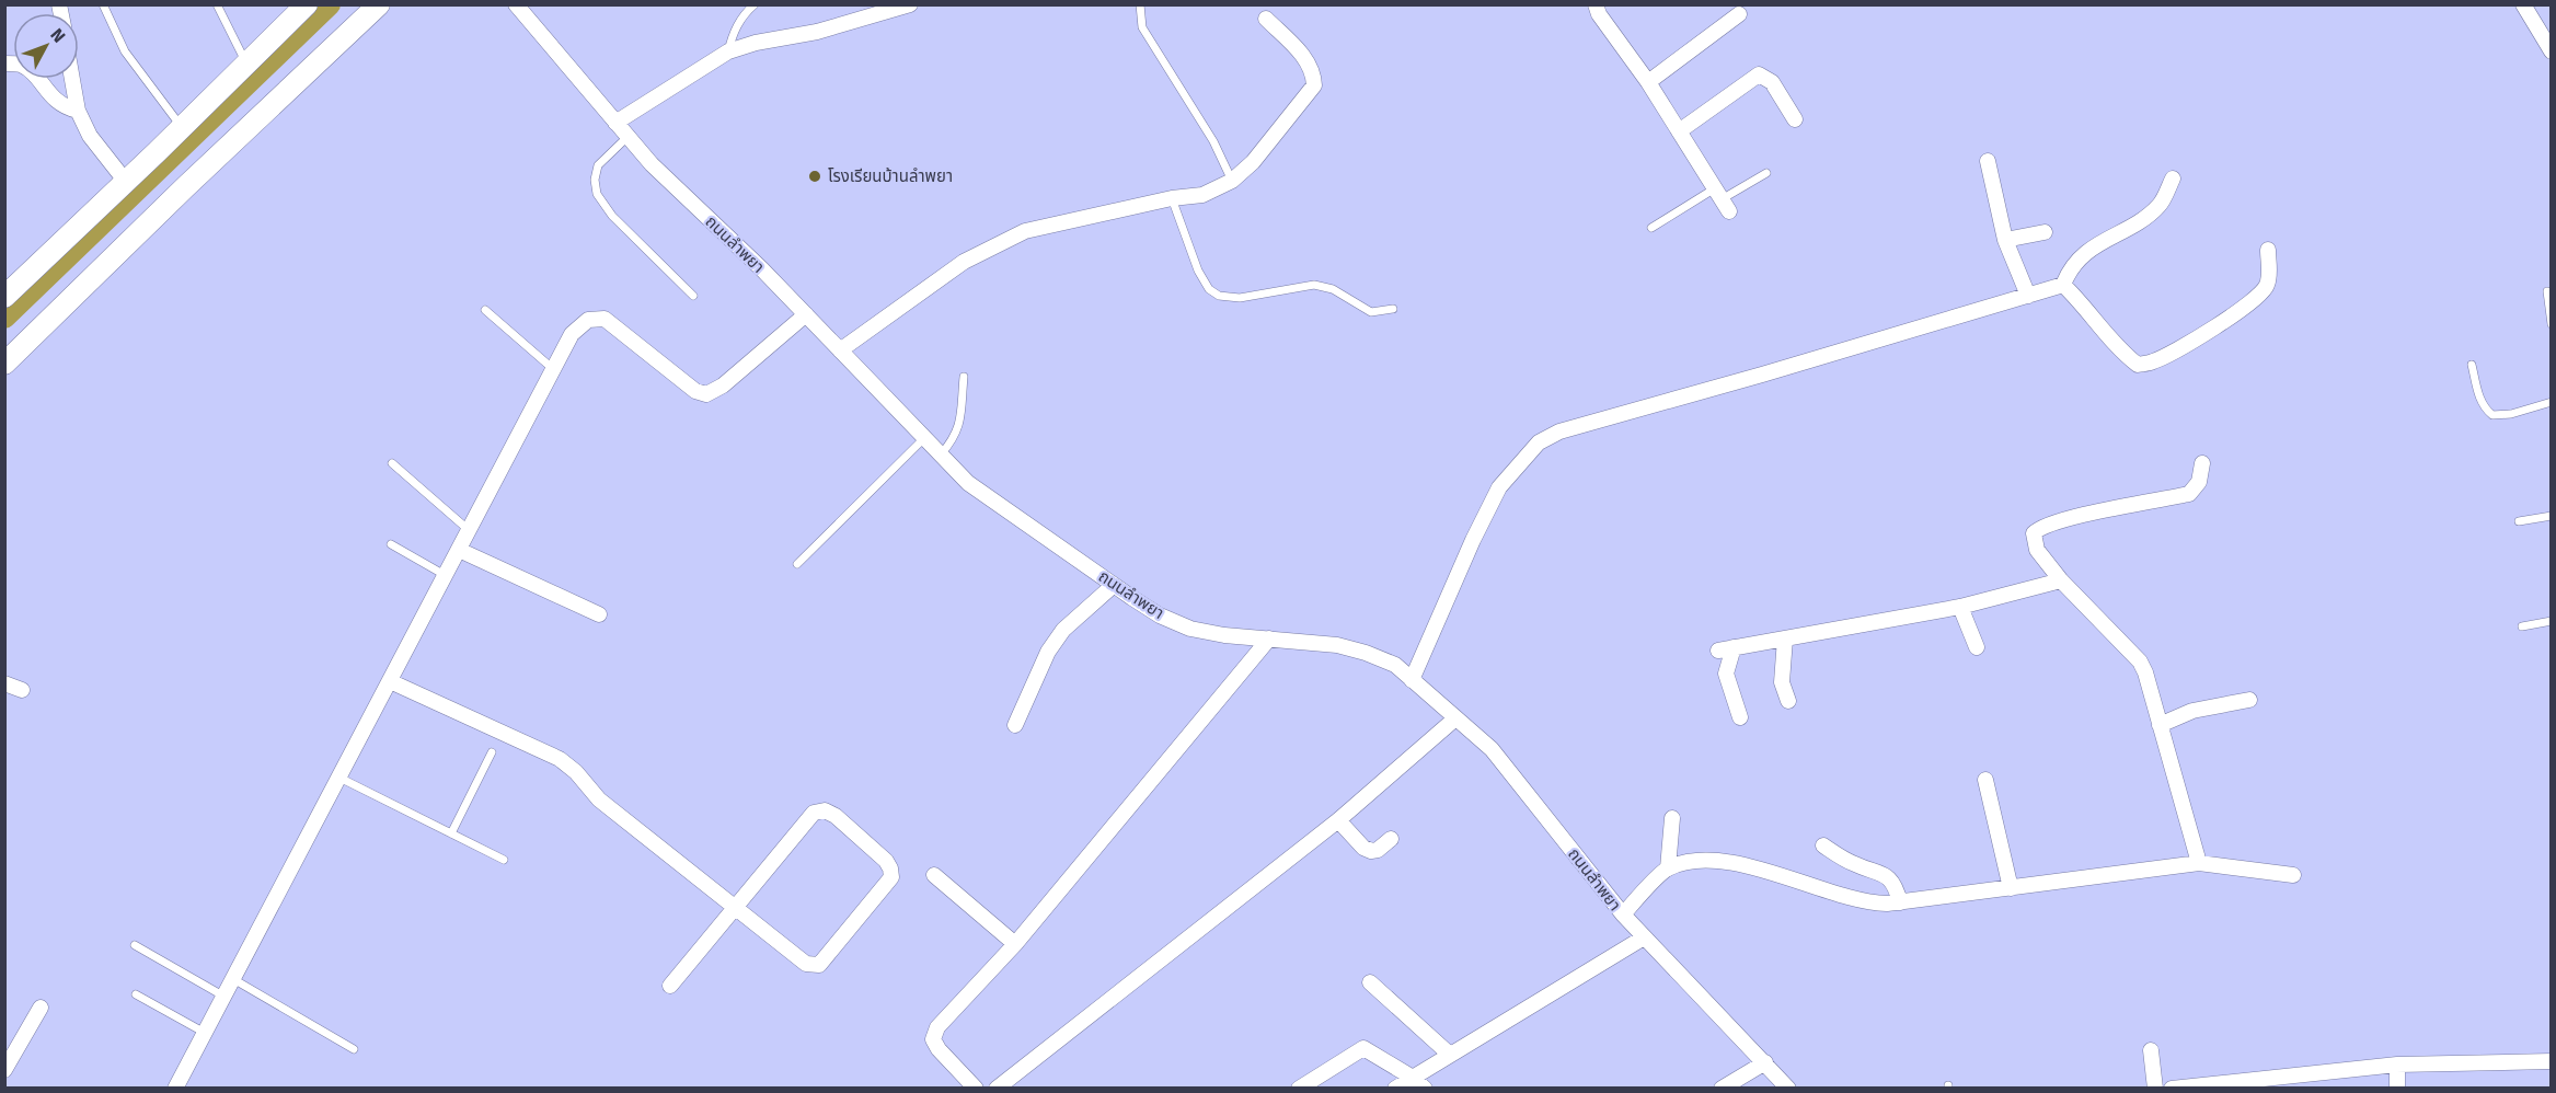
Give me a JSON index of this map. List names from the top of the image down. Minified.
{"streets":{"street":["ถนนลำพยา"]},"places":["โรงเรียนบ้านลำพยา"],"north":"top right"}
